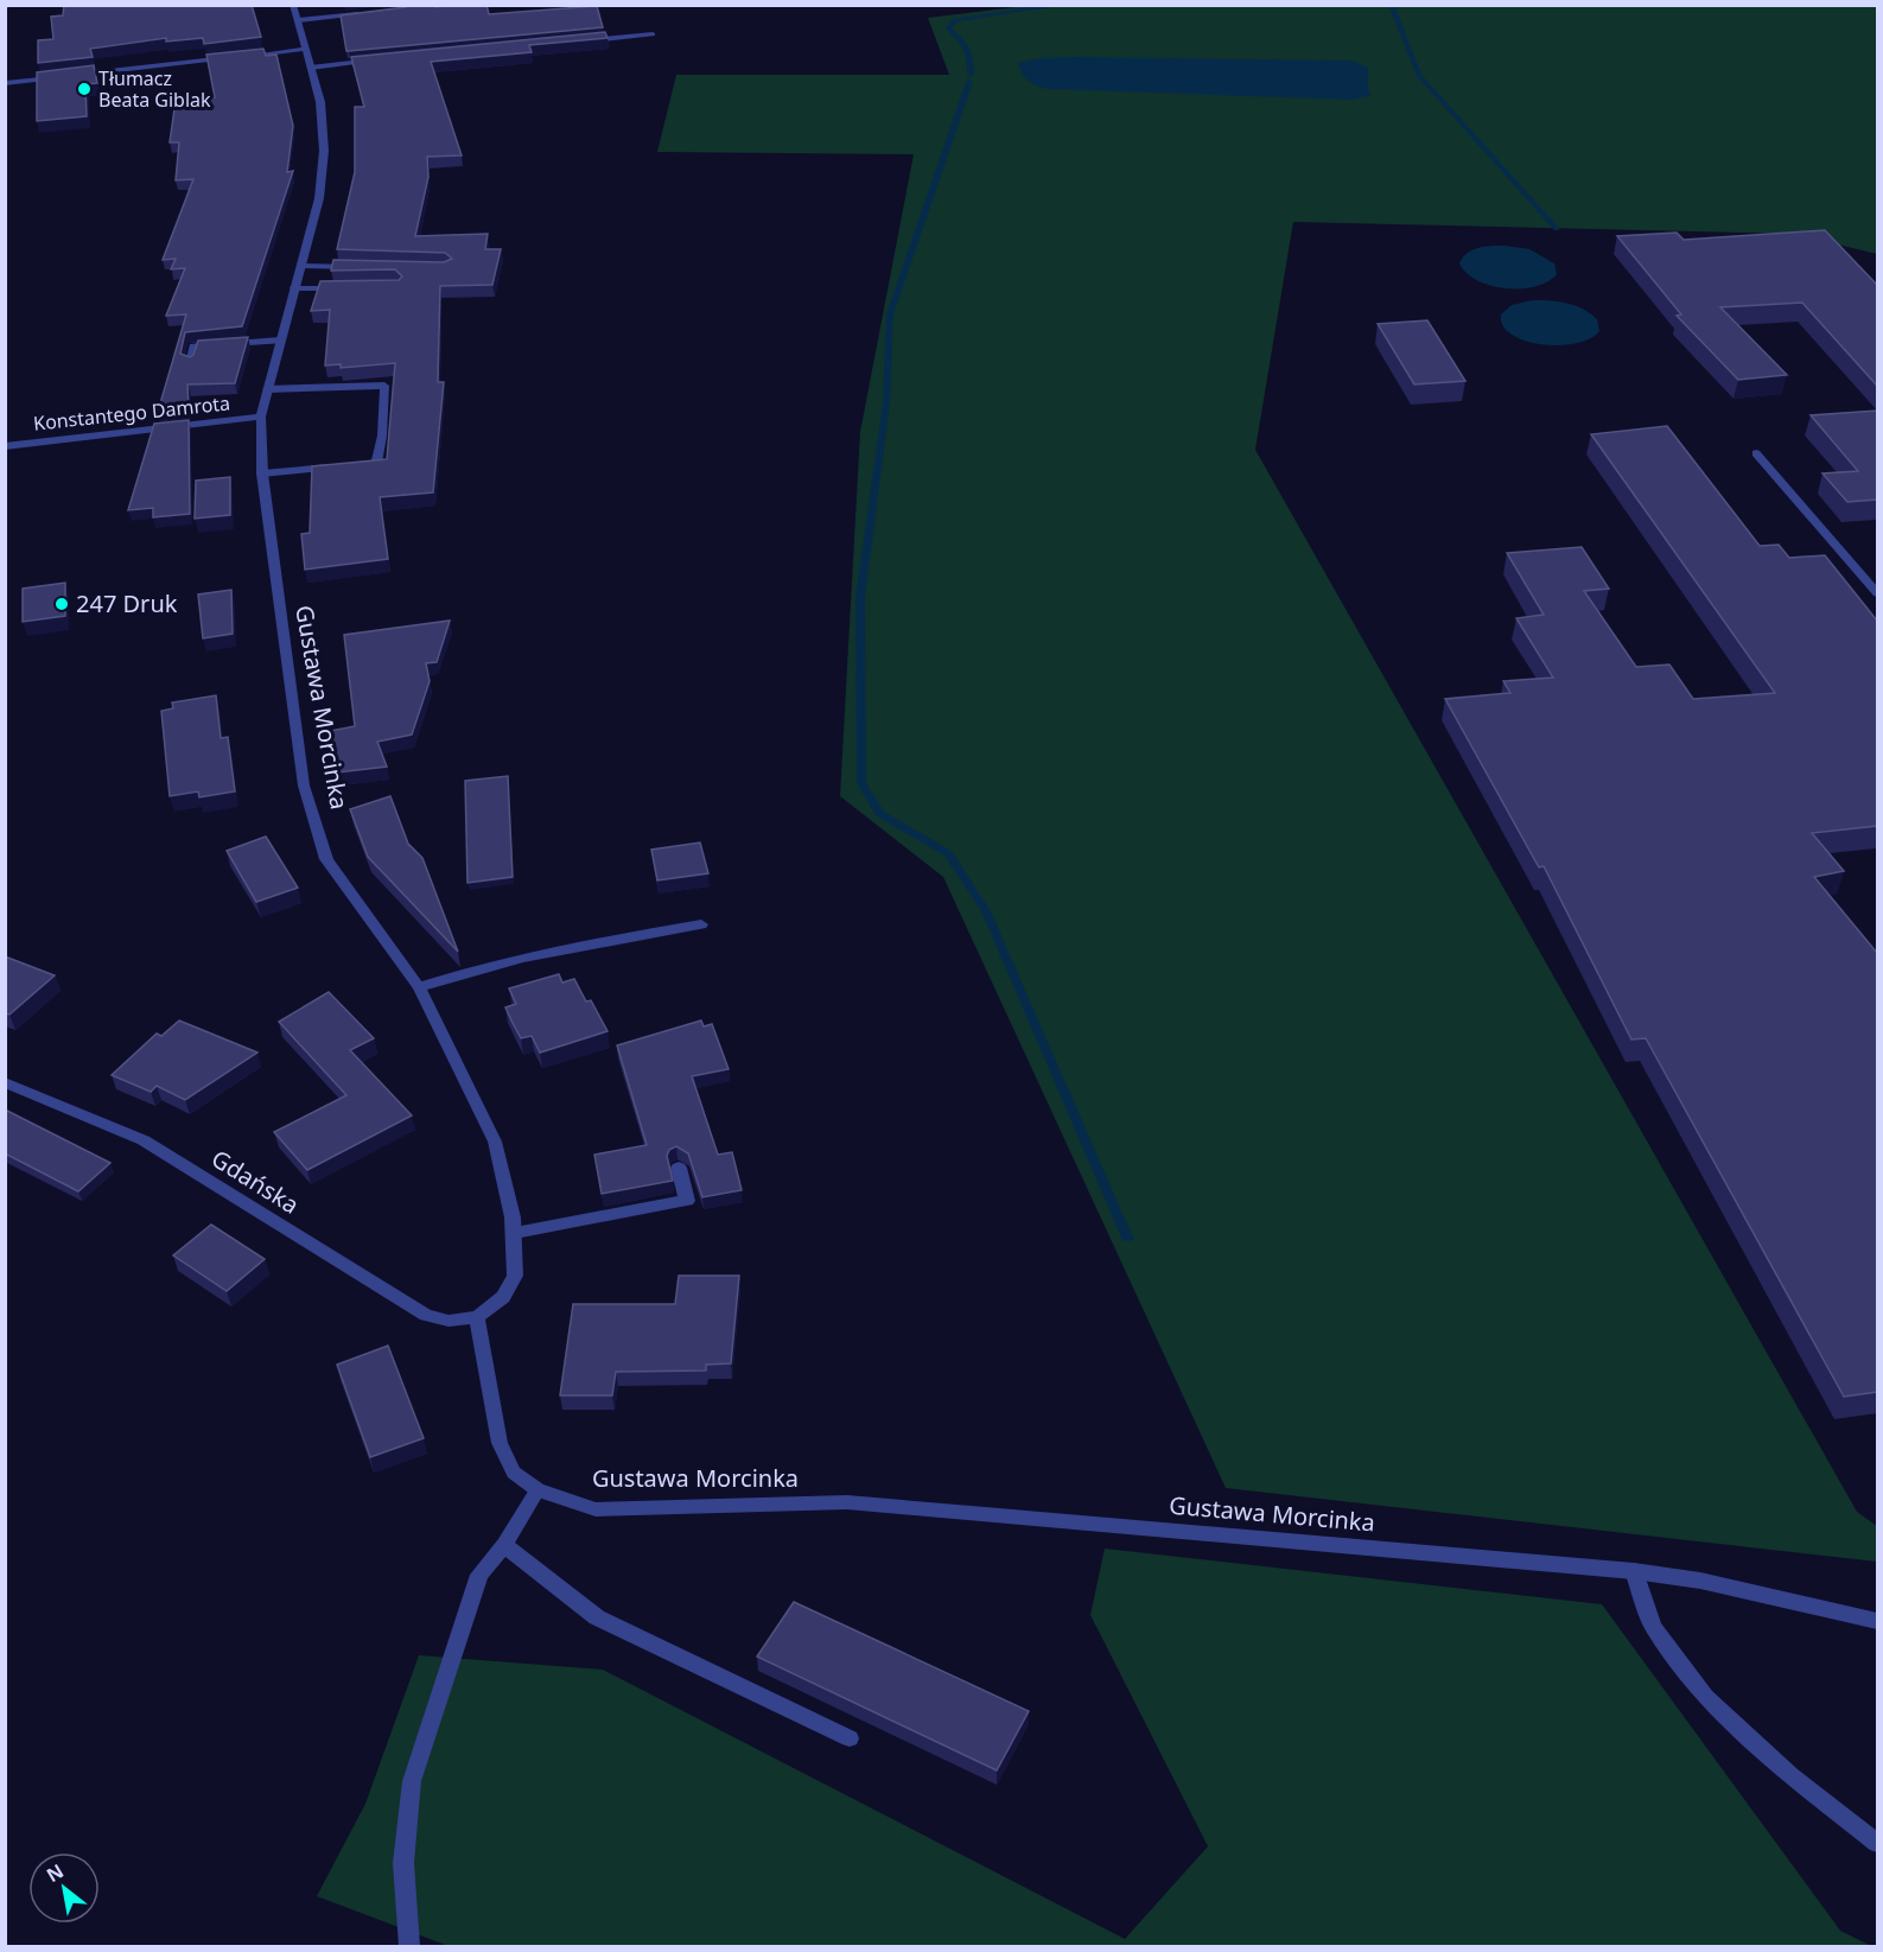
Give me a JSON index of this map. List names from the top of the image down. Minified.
{"streets":{"street":["Konstantego Damrota","Gustawa Morcinka","Gdańska"]},"crossings":[["Konstantego Damrota","Gustawa Morcinka"],["Gustawa Morcinka","Gdańska"]],"places":["Tłumacz Beata Giblak","247 Druk"],"north":"top left"}
